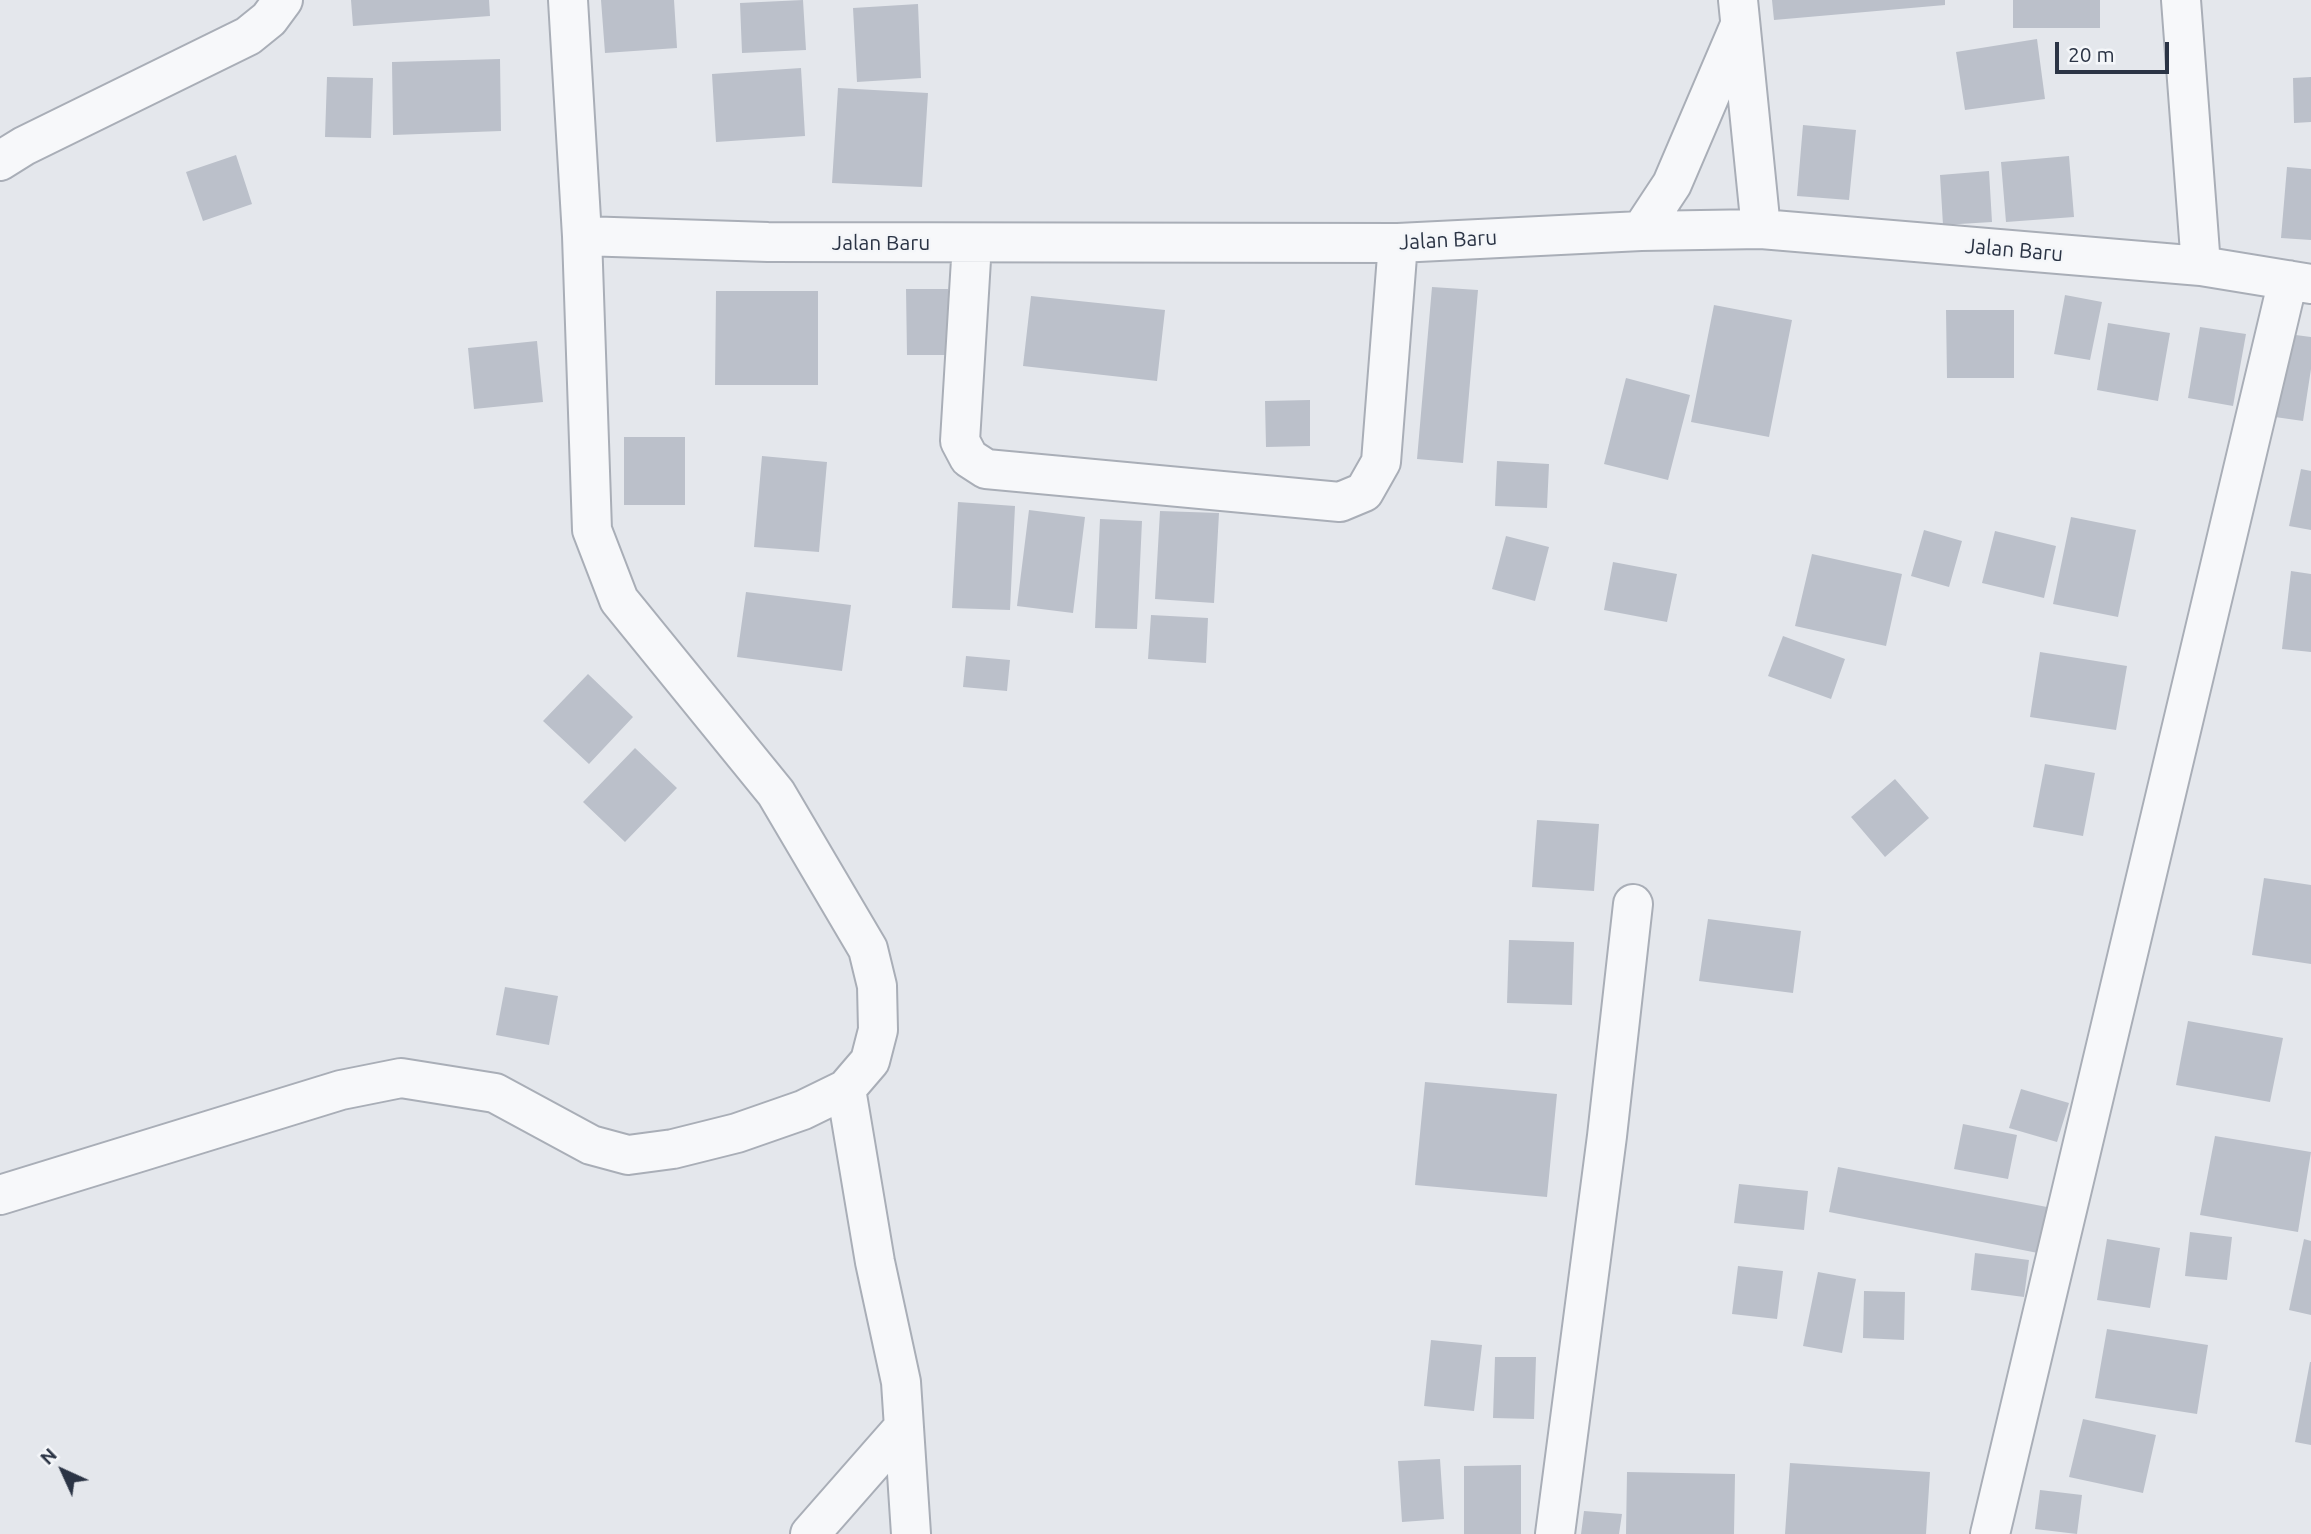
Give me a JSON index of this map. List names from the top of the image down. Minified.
{"streets":{"street":["Jalan Baru"]},"scale_bar":"20 m","north":"top left"}
